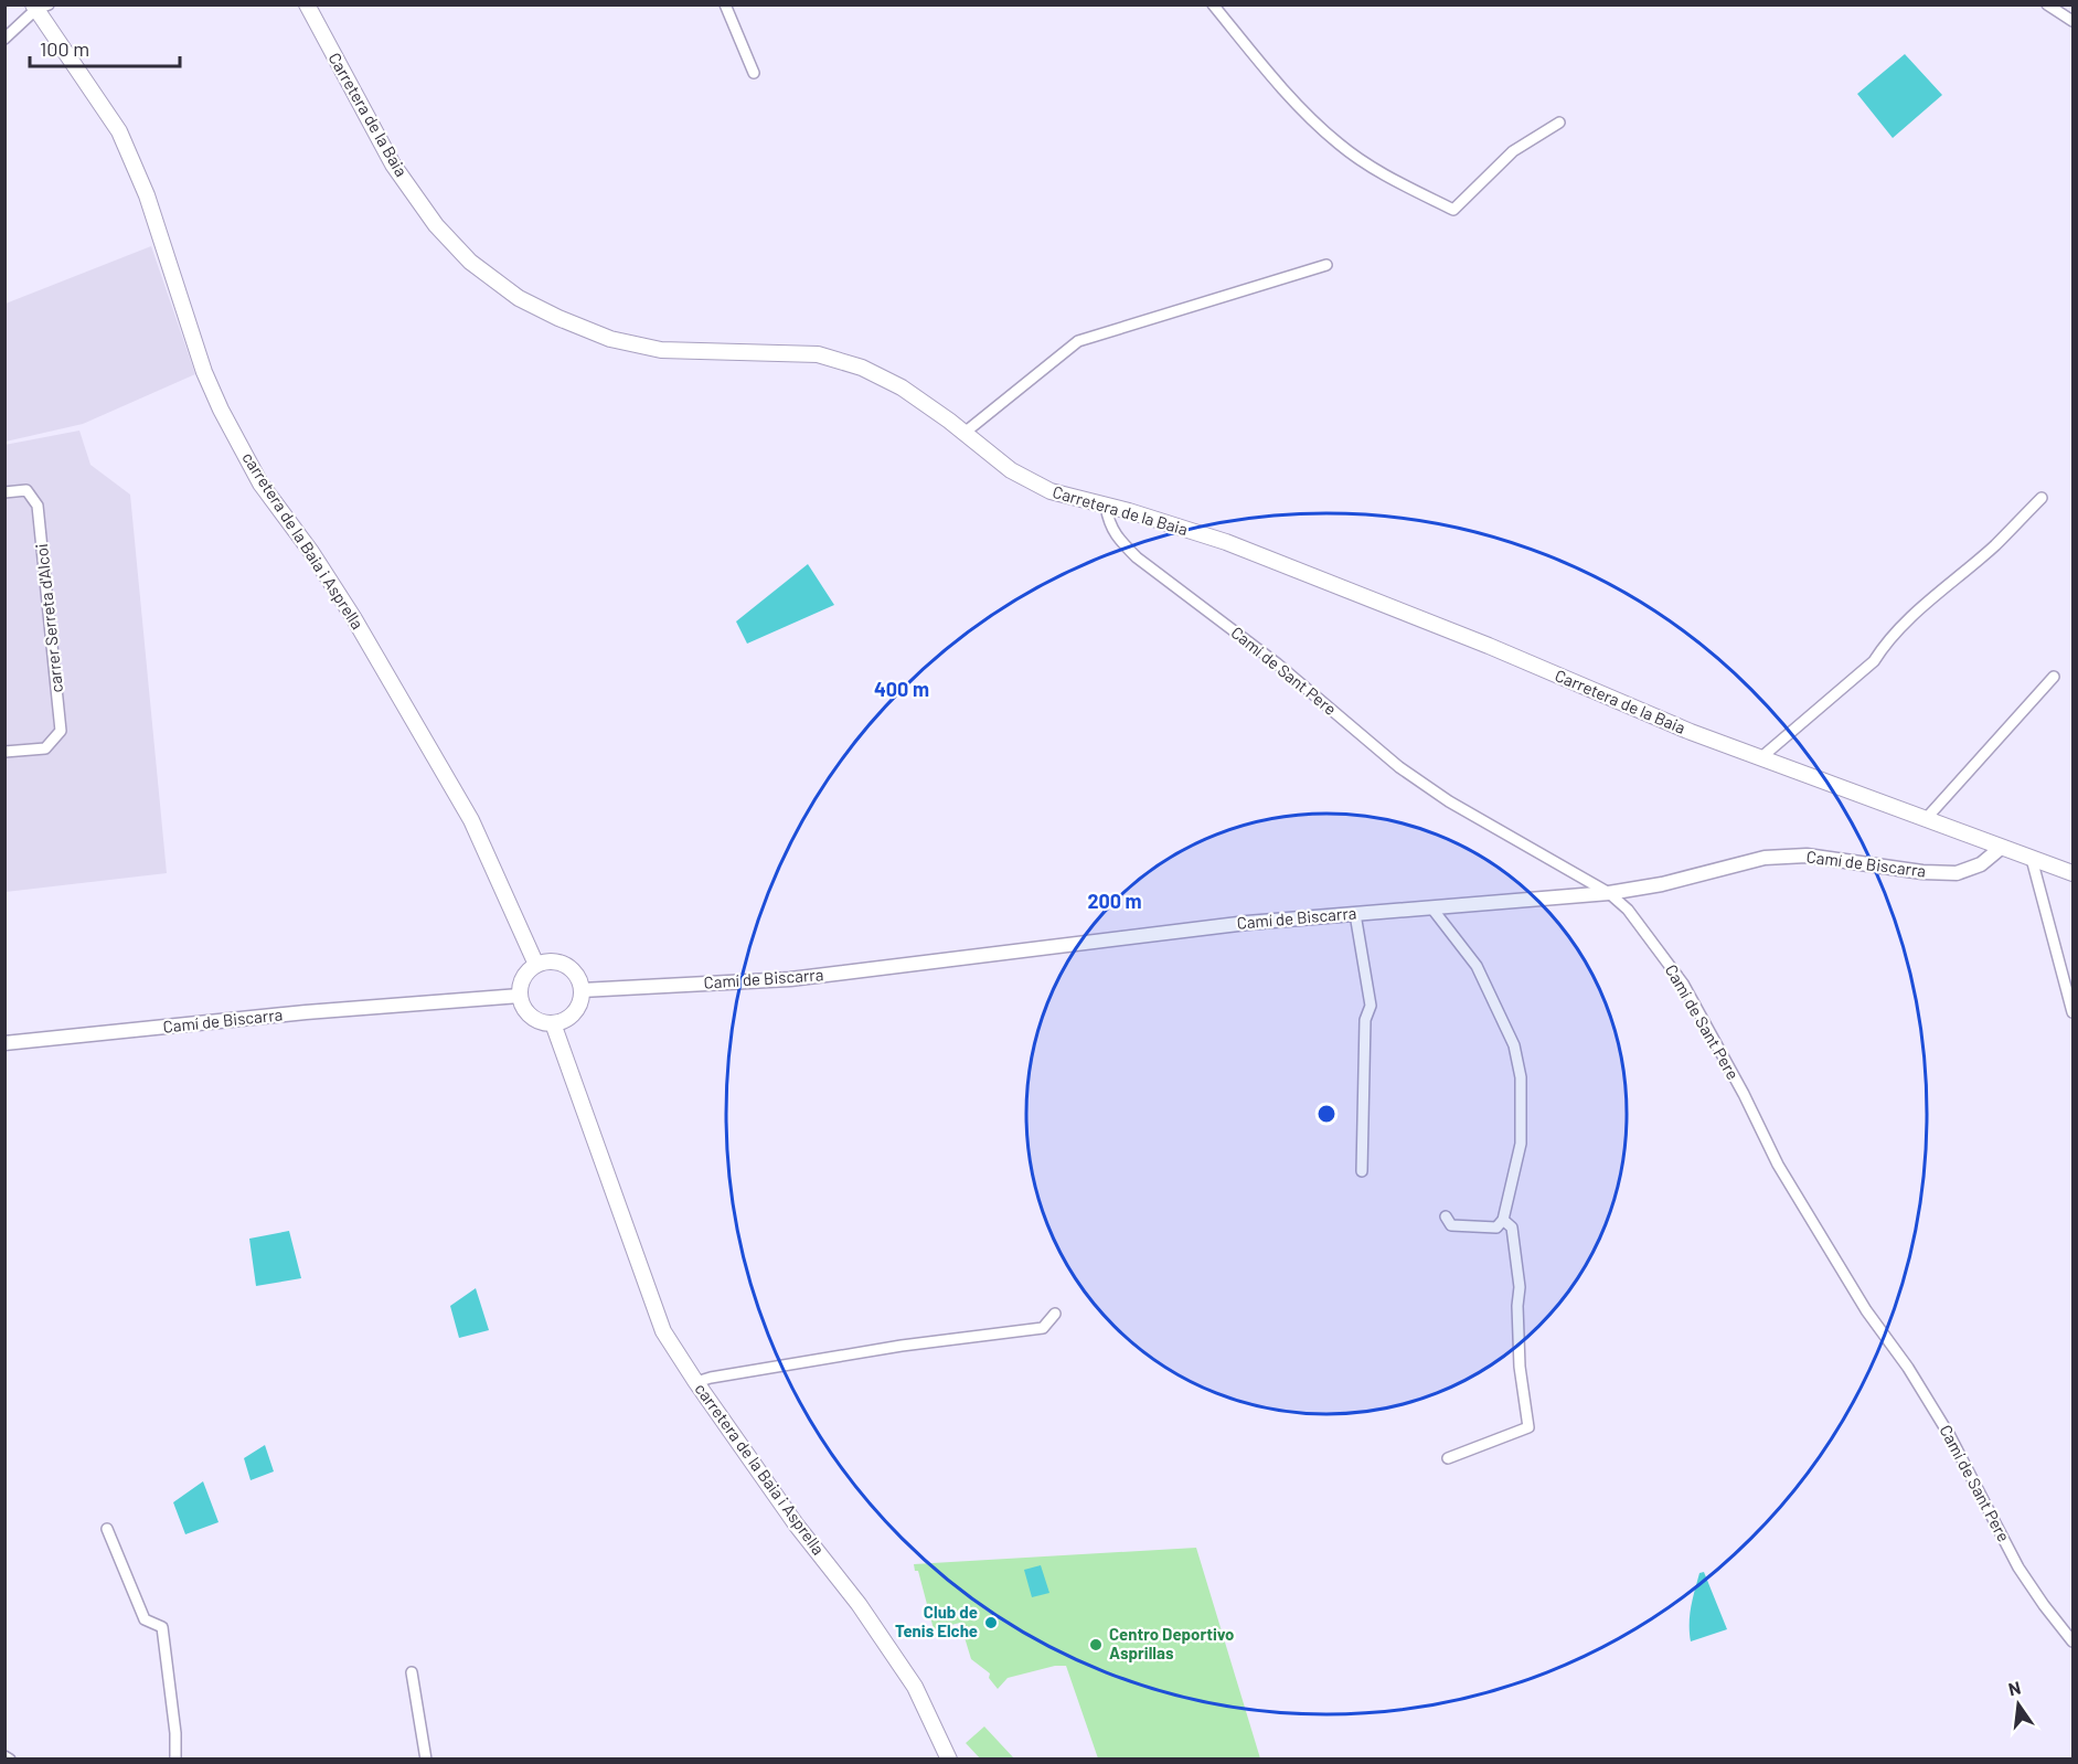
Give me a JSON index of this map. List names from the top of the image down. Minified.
{"streets":{"main road":["Carretera de la Baia","carretera de la Baia i Asprella"],"street":["carrer Serreta d'Alcoi","Camí de Sant Pere","Camí de Biscarra"]},"crossings":[["Carretera de la Baia","Camí de Sant Pere"],["Carretera de la Baia","Camí de Biscarra"],["carretera de la Baia i Asprella","Camí de Biscarra"],["Camí de Sant Pere","Camí de Biscarra"]],"places":["Club de Tenis Elche","Centro Deportivo Asprillas"],"scale_bar":"100 m","north":"top","rings":["400 m","200 m"]}
